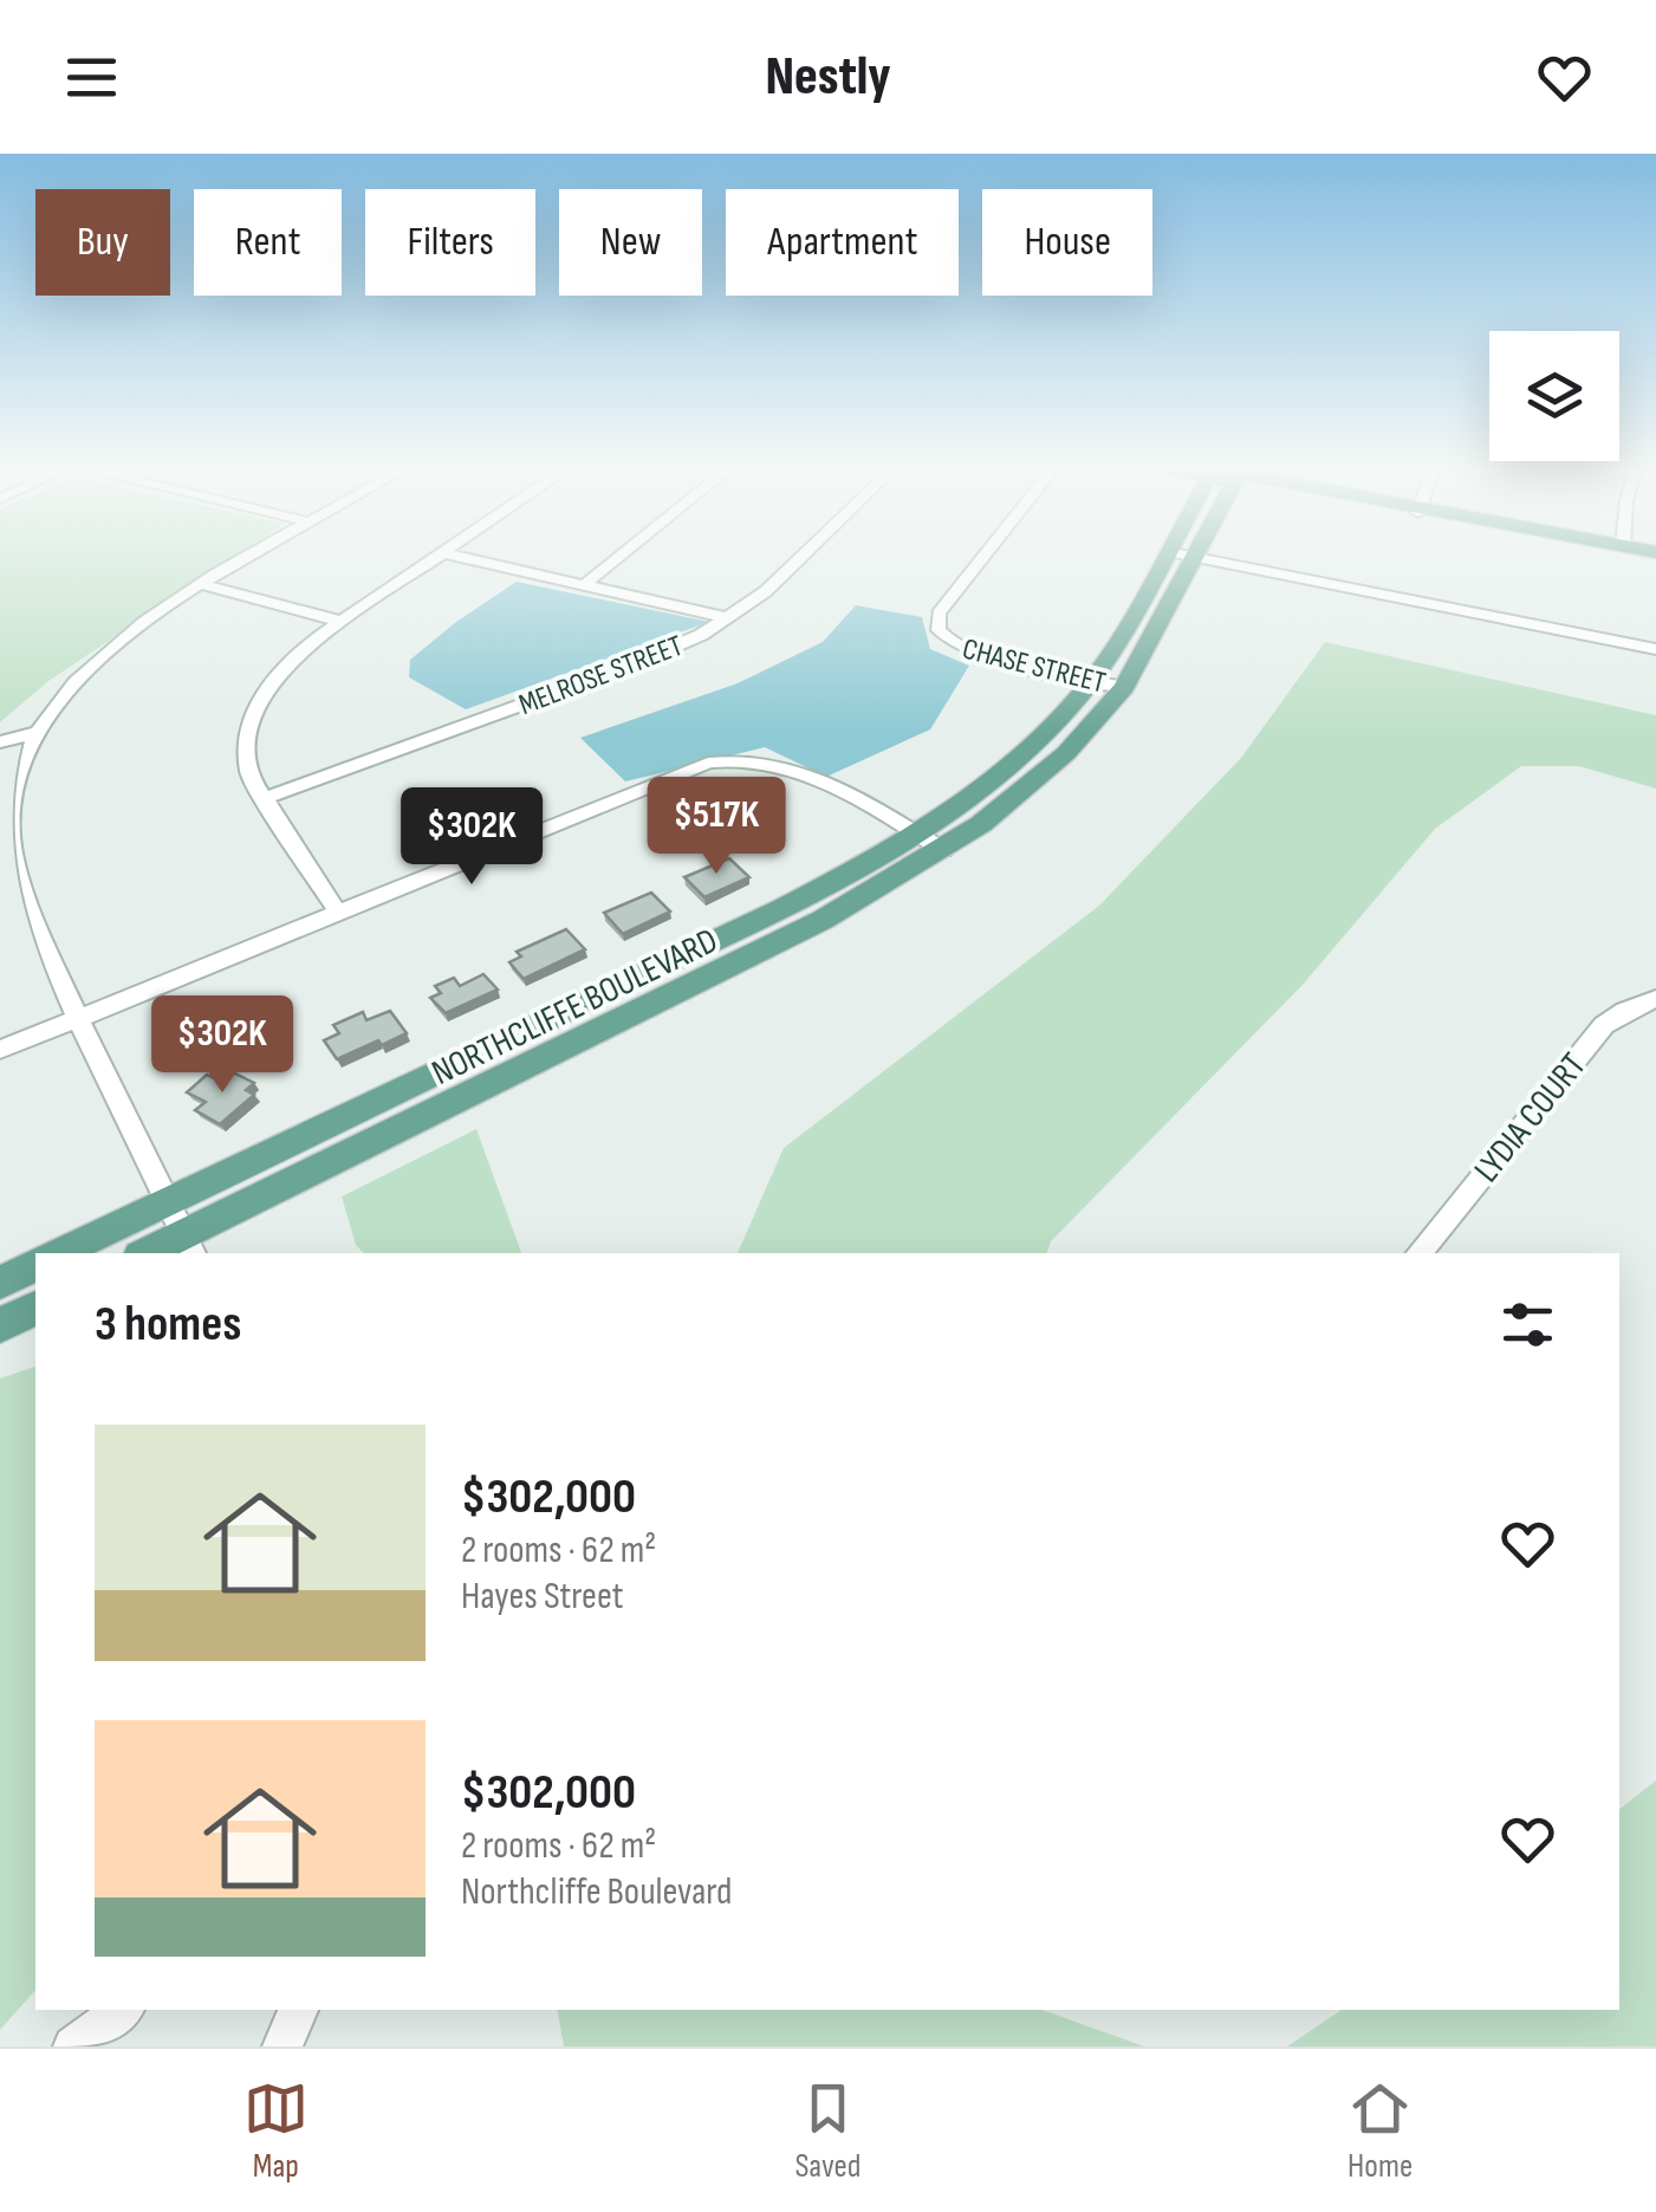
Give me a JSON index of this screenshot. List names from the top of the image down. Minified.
{"streets":{"main road":["NORTHCLIFFE BOULEVARD"],"street":["CHASE STREET","MELROSE STREET","LYDIA COURT"]},"crossings":[["CHASE STREET","NORTHCLIFFE BOULEVARD"]],"page":{"header":"Nestly","chip":["Buy","Rent","Filters","New","Apartment","House"],"price":["$517K","$302K","$302K"],"heading":"3 homes","list":[{"name":"$302,000","note":"2 rooms · 62 m² · Hayes Street"},{"name":"$302,000","note":"2 rooms · 62 m² · Northcliffe Boulevard"}],"tabs":["Map","Saved","Home"]}}
